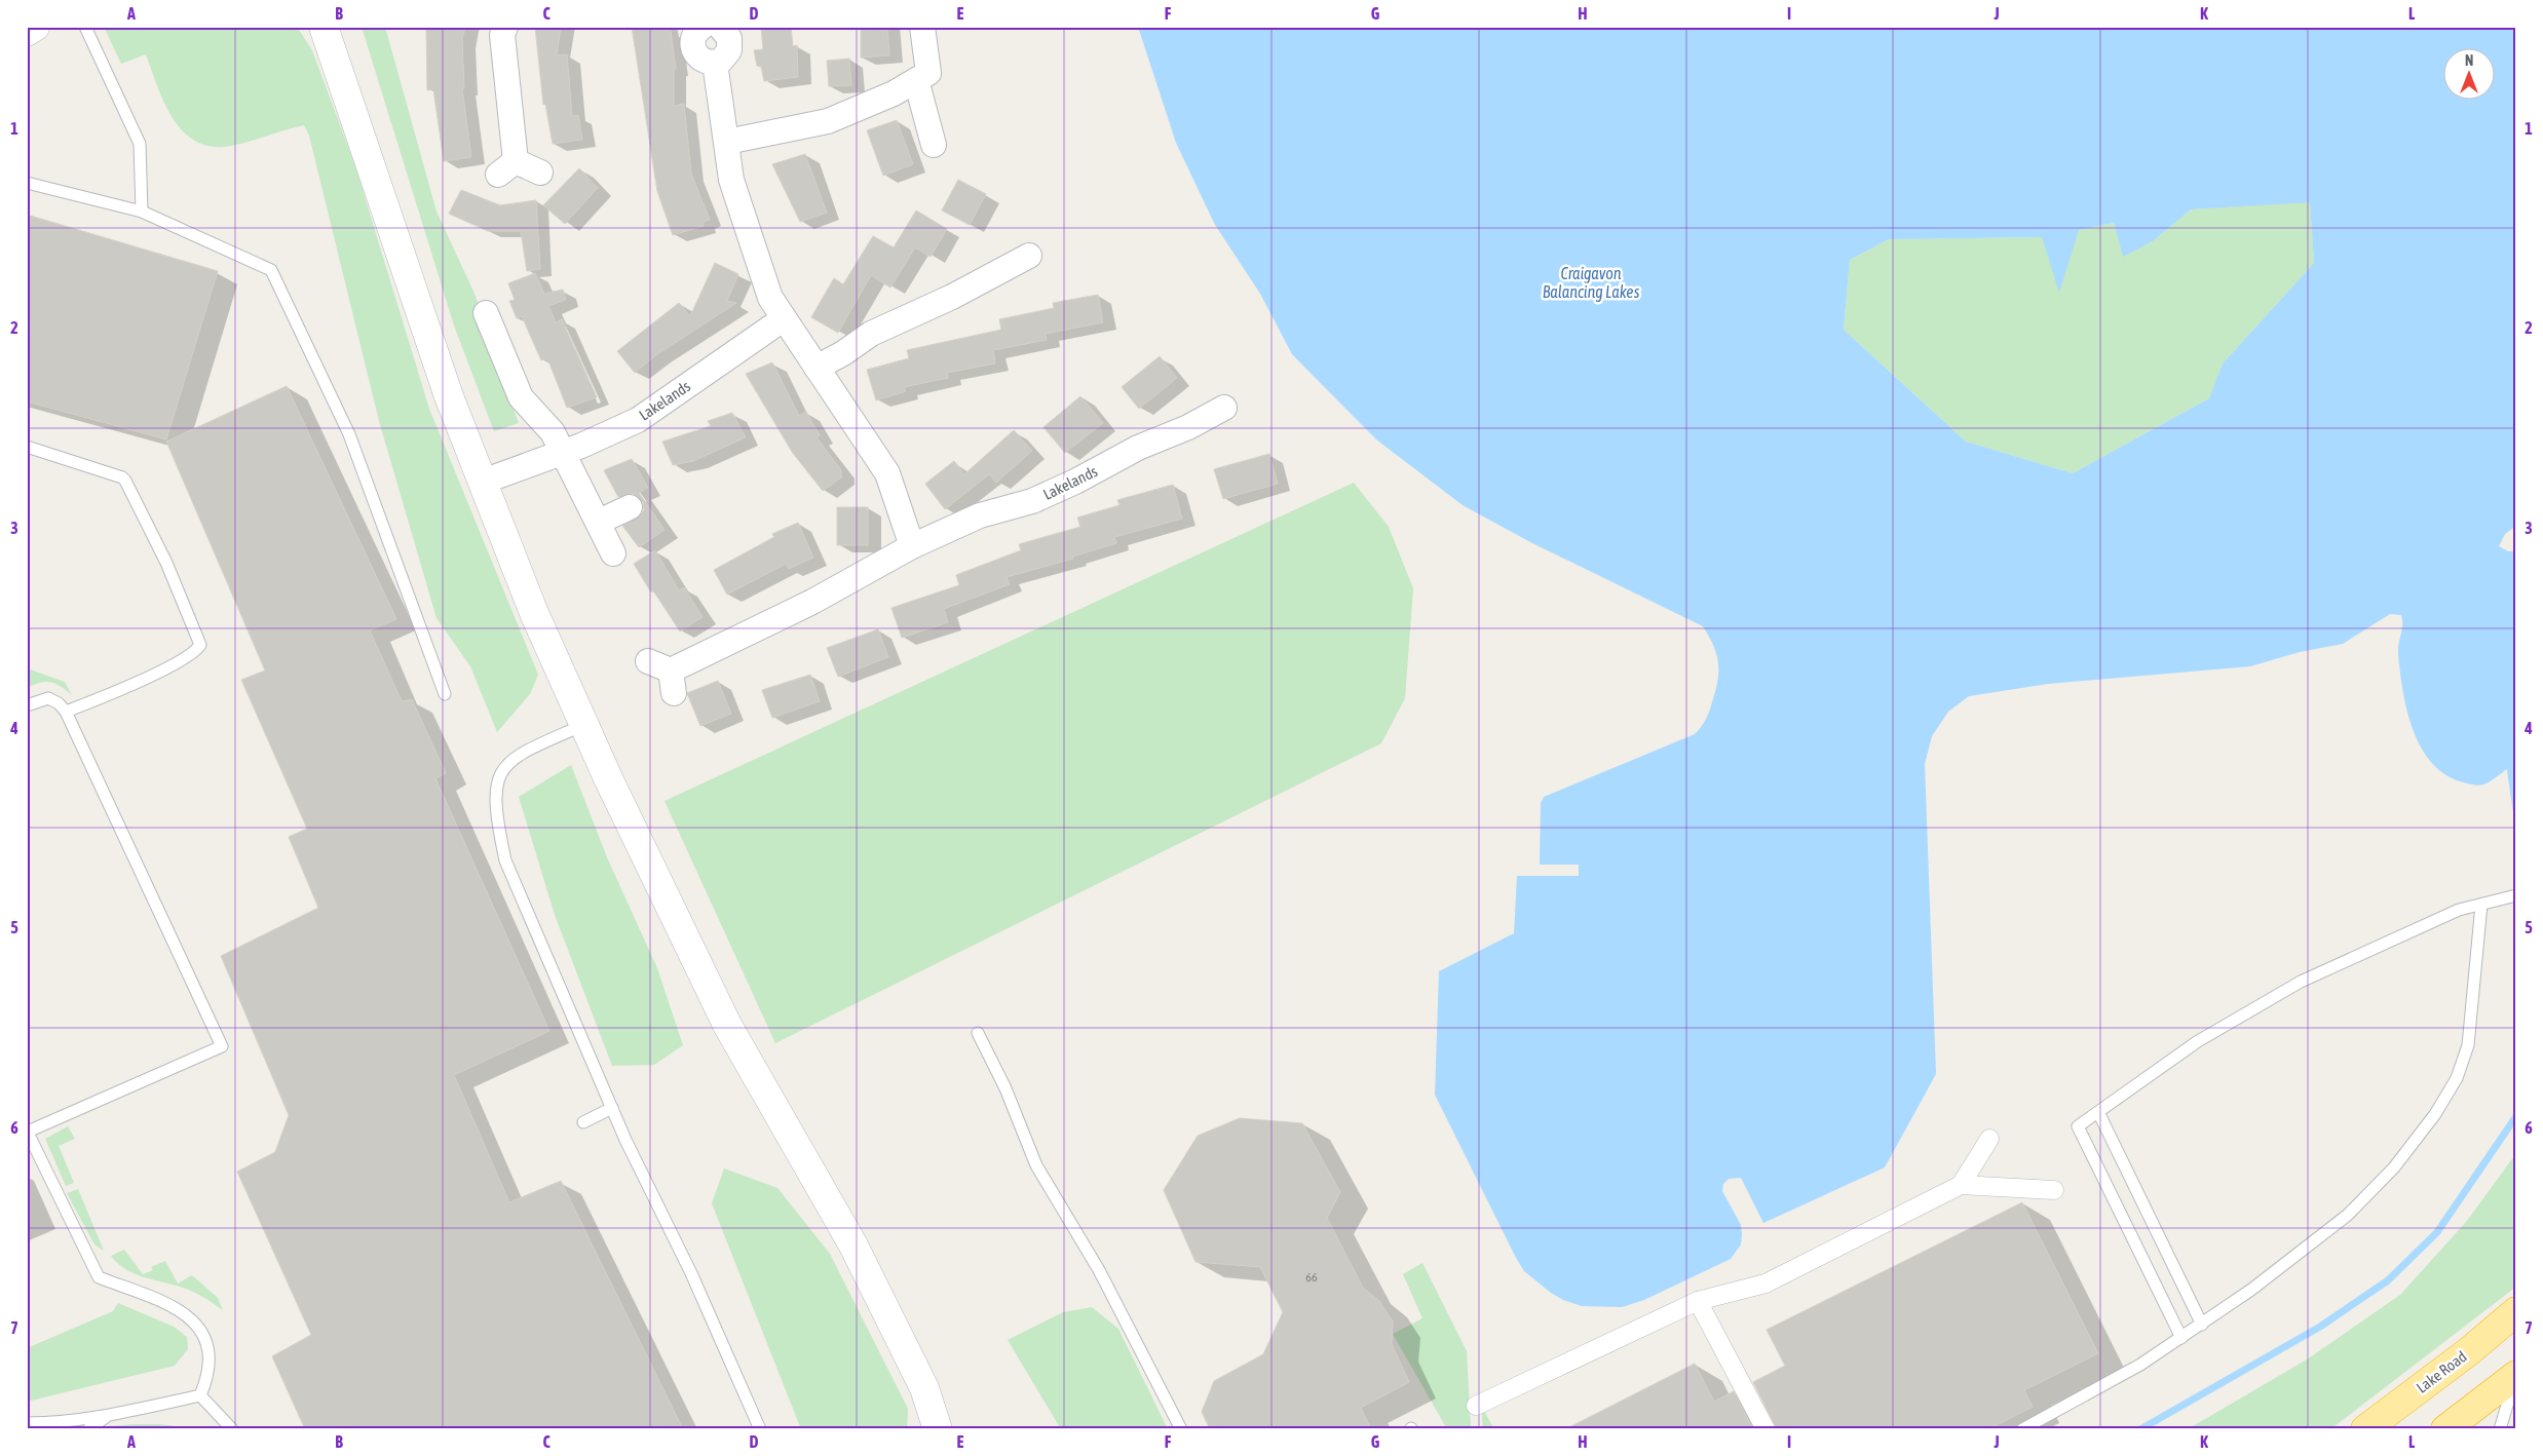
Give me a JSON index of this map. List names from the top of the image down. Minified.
{"streets":{"highway":["Lake Road"],"street":["Lakelands"]},"water":["Craigavon Balancing Lakes"],"house_numbers":["66"],"north":"top","grid":{"columns":["A","B","C","D","E","F","G","H","I","J","K","L"],"rows":["1","2","3","4","5","6","7"]}}
